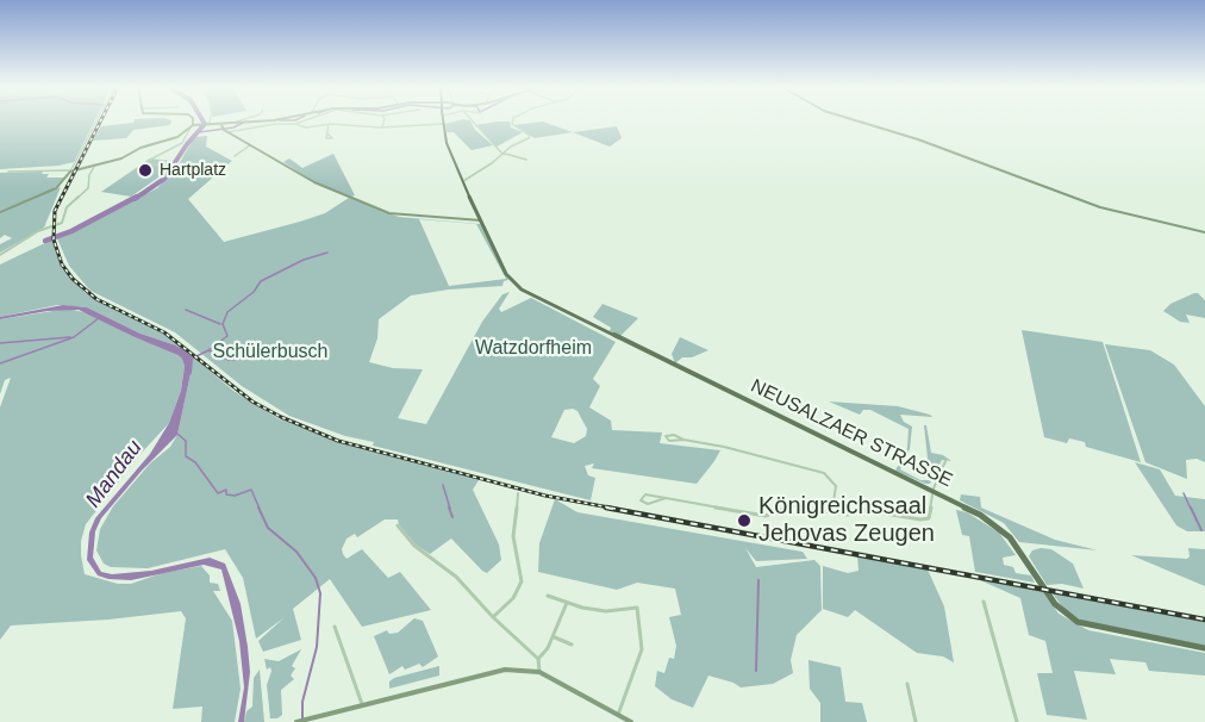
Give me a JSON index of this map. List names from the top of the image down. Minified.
{"streets":{"main road":["NEUSALZAER STRASSE"]},"water":["Mandau"],"parks":["Watzdorfheim","Schülerbusch"],"places":["Hartplatz","Königreichssaal Jehovas Zeugen"]}
